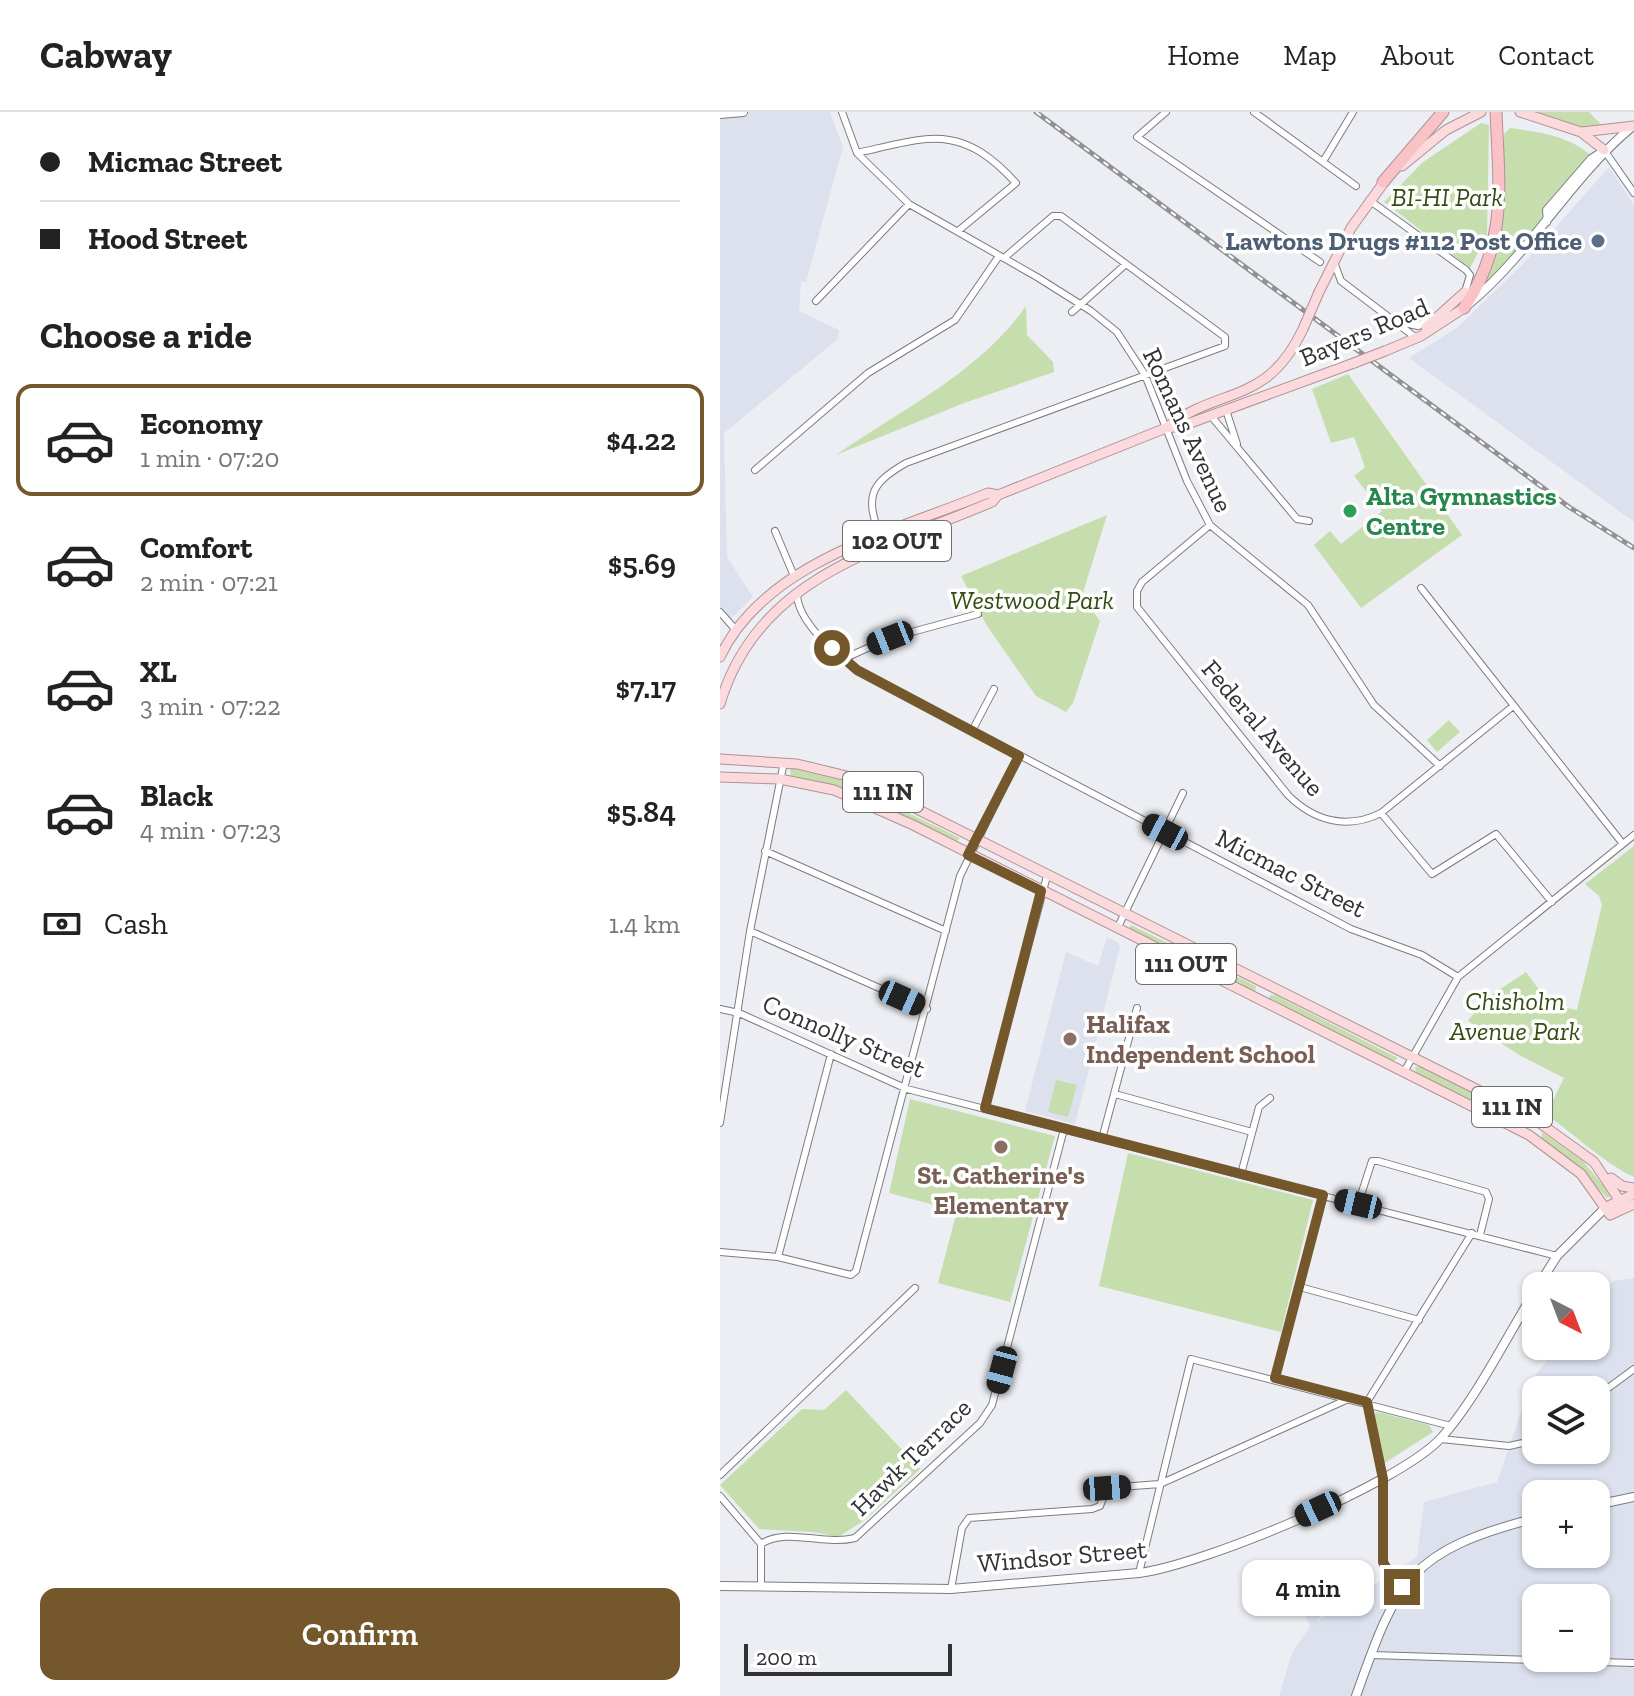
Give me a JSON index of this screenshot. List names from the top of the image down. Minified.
{"streets":{"main road":["Bayers Road","102 OUT","111 IN","111 OUT","Windsor Street"],"street":["Romans Avenue","Federal Avenue","Micmac Street","Connolly Street","Hawk Terrace"]},"crossings":[["Bayers Road","Romans Avenue"],["Bayers Road","Micmac Street"],["Romans Avenue","Federal Avenue"],["111 OUT","Windsor Street"],["Connolly Street","Hawk Terrace"],["Connolly Street","Windsor Street"]],"parks":["BI-HI Park","Westwood Park","Chisholm Avenue Park"],"places":["Lawtons Drugs #112 Post Office","Alta Gymnastics Centre","Halifax Independent School","St. Catherine's Elementary"],"scale_bar":"200 m","north":"bottom right","page":{"header":"Cabway","nav":["Home","Map","About","Contact"],"banner":["Micmac Street","Hood Street"],"heading":"Choose a ride","list":[{"name":"Economy","note":"1 min · 07:20","value":"$4.22"},{"name":"Comfort","note":"2 min · 07:21","value":"$5.69"},{"name":"XL","note":"3 min · 07:22","value":"$7.17"},{"name":"Black","note":"4 min · 07:23","value":"$5.84"}],"pay":["Cash","1.4 km"],"map_buttons":["+","−"],"bubble":"4 min","buttons":"Confirm","scale":"200 m"}}
